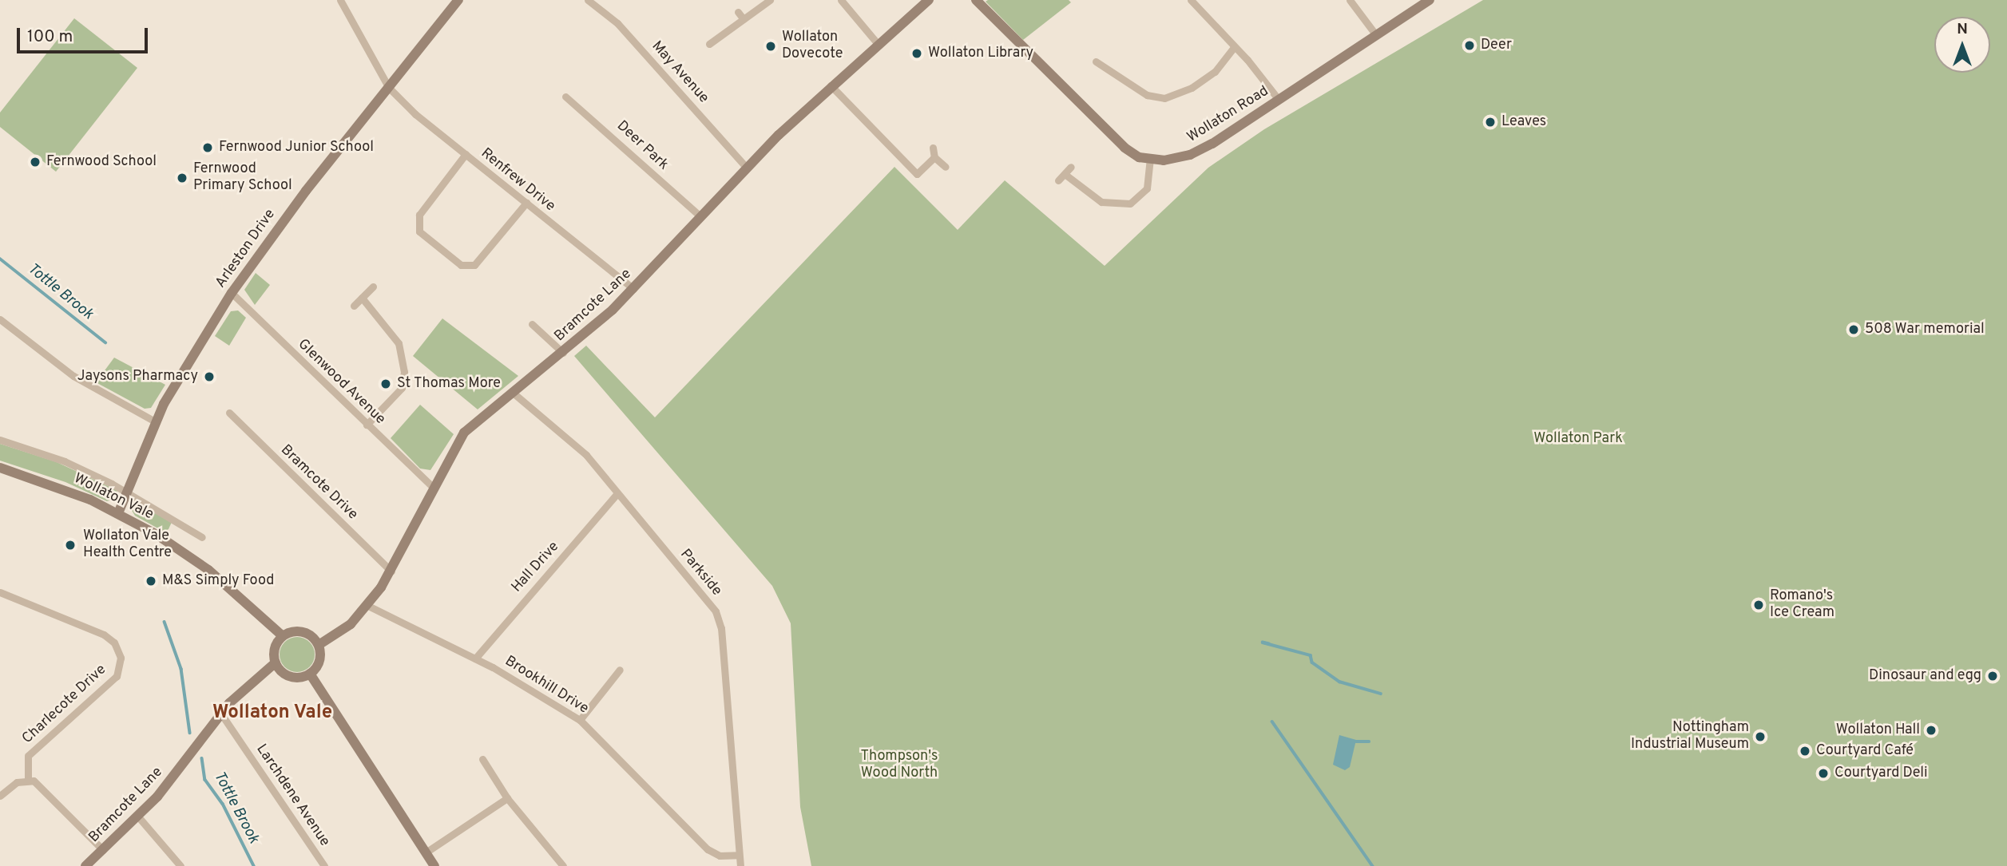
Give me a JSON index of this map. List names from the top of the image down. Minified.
{"streets":{"street":["May Avenue","Wollaton Road","Deer Park","Renfrew Drive","Arleston Drive","Bramcote Lane","Glenwood Avenue","Bramcote Drive","Wollaton Vale","Hall Drive","Parkside","Brookhill Drive","Charlecote Drive","Larchdene Avenue"]},"crossings":[["May Avenue","Bramcote Lane"],["Deer Park","Bramcote Lane"],["Renfrew Drive","Arleston Drive"],["Renfrew Drive","Bramcote Lane"],["Arleston Drive","Glenwood Avenue"],["Arleston Drive","Wollaton Vale"],["Bramcote Lane","Glenwood Avenue"],["Bramcote Lane","Bramcote Drive"],["Bramcote Lane","Wollaton Vale"],["Bramcote Lane","Parkside"],["Bramcote Lane","Brookhill Drive"],["Bramcote Lane","Larchdene Avenue"],["Hall Drive","Parkside"],["Hall Drive","Brookhill Drive"],["Parkside","Brookhill Drive"]],"districts":["Wollaton Vale"],"water":["Tottle Brook"],"parks":["Wollaton Park","Thompson's Wood North"],"places":["Deer","Wollaton Dovecote","Wollaton Library","Leaves","Fernwood Junior School","Fernwood School","Fernwood Primary School","508 War memorial","Jaysons Pharmacy","St Thomas More","Wollaton Vale Health Centre","M&S Simply Food","Romano's Ice Cream","Dinosaur and egg","Wollaton Hall","Nottingham Industrial Museum","Courtyard Café","Courtyard Deli"],"scale_bar":"100 m","north":"top"}
